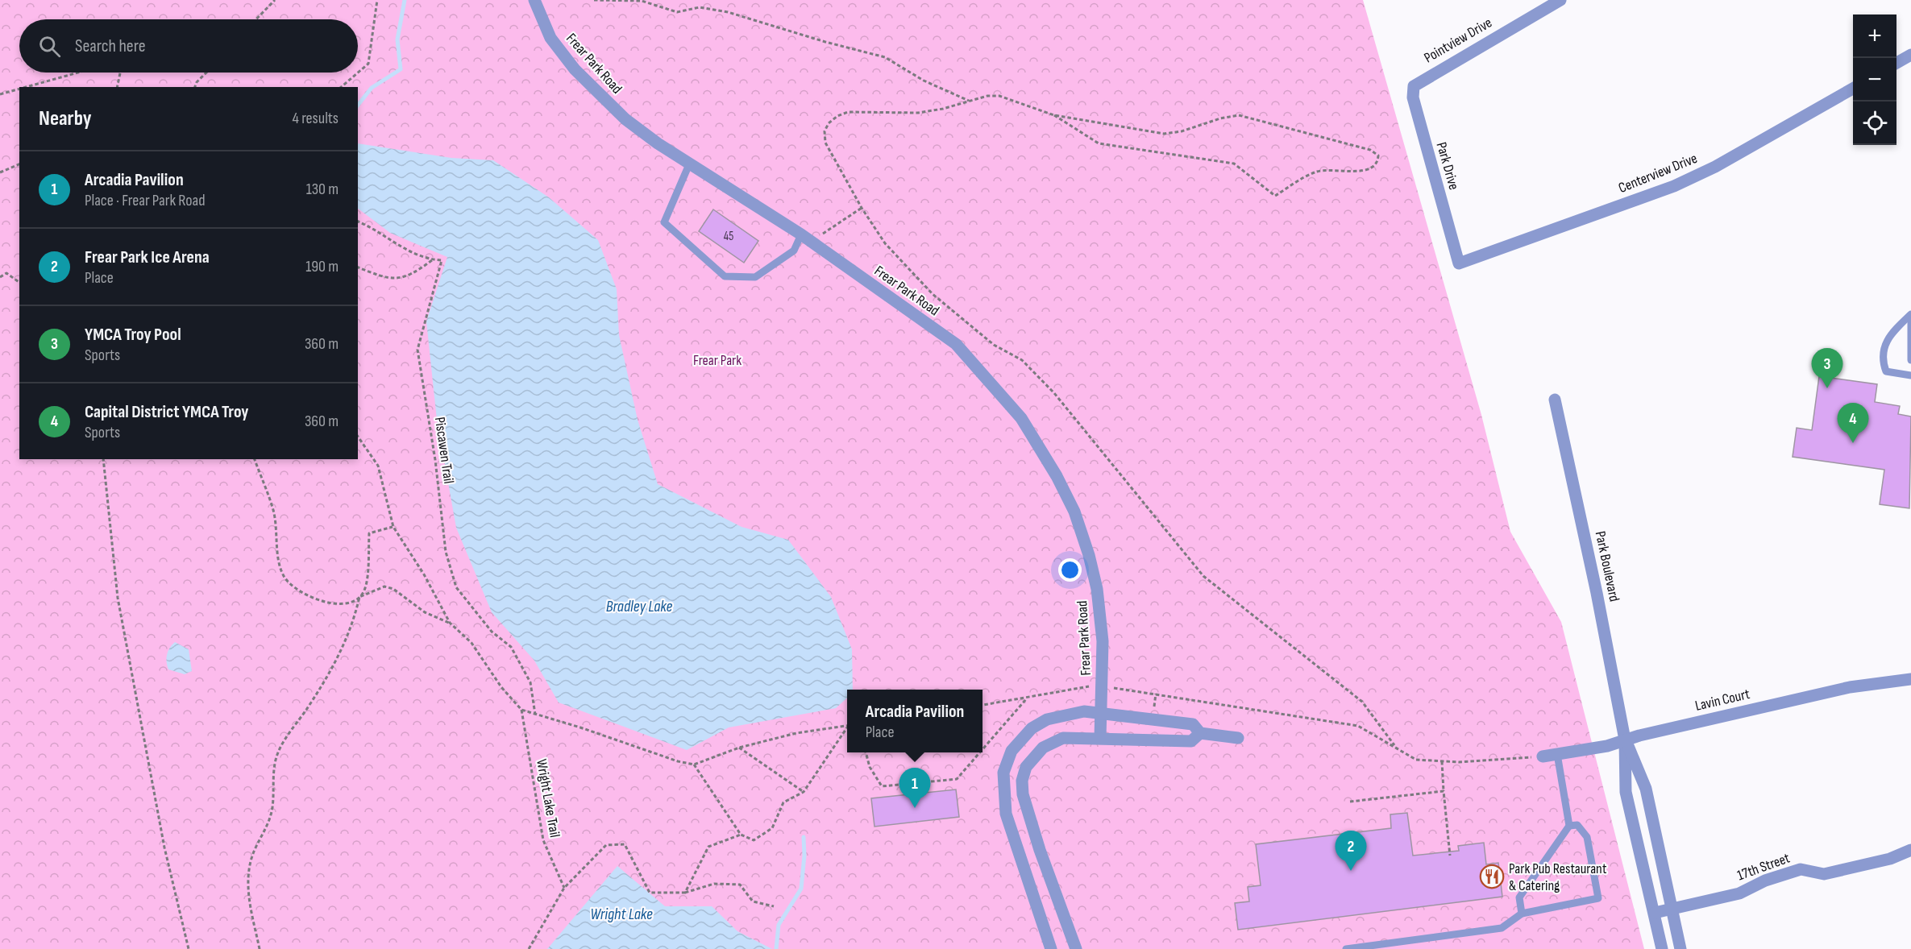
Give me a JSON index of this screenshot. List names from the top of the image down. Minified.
{"streets":{"street":["Pointview Drive","Frear Park Road","Park Drive","Centerview Drive","Park Boulevard","Lavin Court","17th Street"],"path":["Piscawen Trail","Wright Lake Trail"]},"crossings":[["Pointview Drive","Park Drive"],["Park Drive","Centerview Drive"],["Park Boulevard","Lavin Court"],["Park Boulevard","17th Street"]],"water":["Bradley Lake","Wright Lake"],"parks":["Frear Park"],"places":{"restaurant":["Park Pub Restaurant & Catering"]},"house_numbers":["45"],"page":{"map_buttons":["+","−"],"search":"Search here","heading":["Nearby","4 results"],"list":[{"mark":"1","name":"Arcadia Pavilion","note":"Place · Frear Park Road","value":"130 m"},{"mark":"2","name":"Frear Park Ice Arena","note":"Place","value":"190 m"},{"mark":"3","name":"YMCA Troy Pool","note":"Sports","value":"360 m"},{"mark":"4","name":"Capital District YMCA Troy","note":"Sports","value":"360 m"}],"pins":["3","4","1","2"],"popup":["Arcadia Pavilion","Place"]}}
